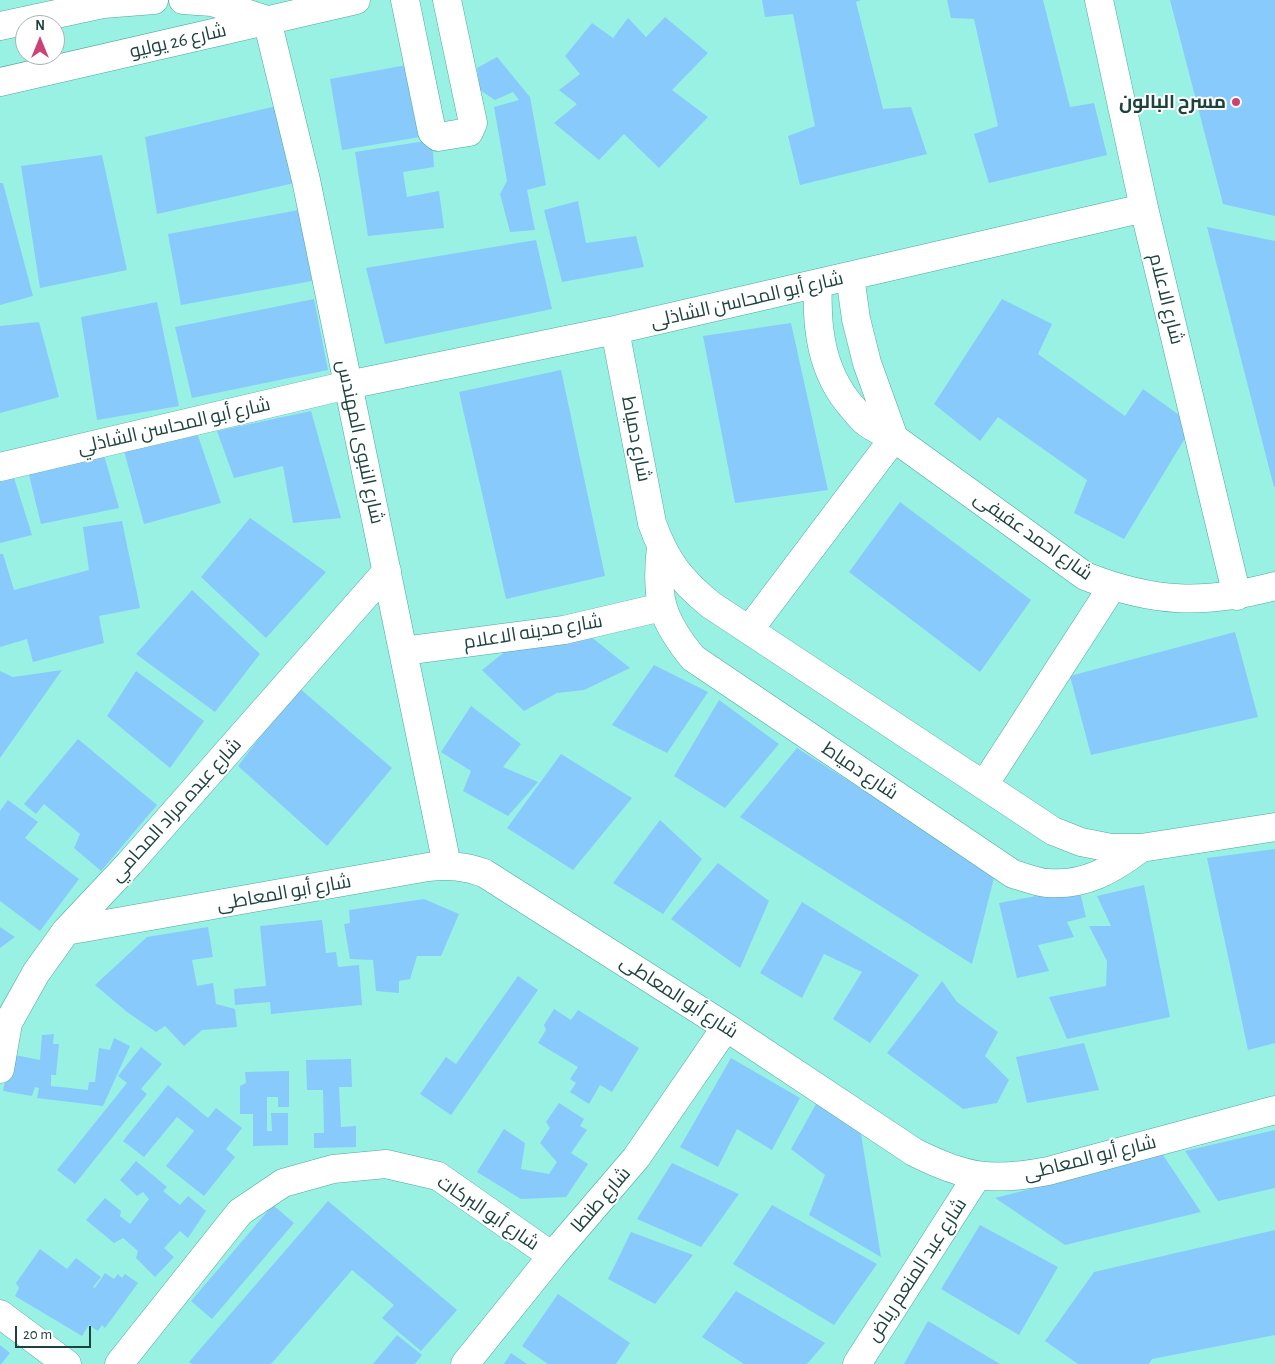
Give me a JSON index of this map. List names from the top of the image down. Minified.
{"streets":{"main road":["شارع 26 يوليو","شارع الاعلام","شارع أبو المحاسن الشاذلى","شارع أبو المحاسن الشاذلي","شارع دمياط","شارع النبوى المهندس","شارع احمد عفيفى","شارع مدينه الاعلام","شارع عبده مراد المحامي","شارع أبو المعاطى","شارع طنطا","شارع أبو البركات","شارع عبد المنعم رياض"]},"crossings":[["شارع 26 يوليو","شارع النبوى المهندس"],["شارع الاعلام","شارع أبو المحاسن الشاذلى"],["شارع الاعلام","شارع احمد عفيفى"],["شارع أبو المحاسن الشاذلى","شارع أبو المحاسن الشاذلي"],["شارع أبو المحاسن الشاذلى","شارع دمياط"],["شارع أبو المحاسن الشاذلى","شارع النبوى المهندس"],["شارع أبو المحاسن الشاذلى","شارع احمد عفيفى"],["شارع أبو المحاسن الشاذلي","شارع النبوى المهندس"],["شارع دمياط","شارع مدينه الاعلام"],["شارع النبوى المهندس","شارع مدينه الاعلام"],["شارع النبوى المهندس","شارع عبده مراد المحامي"],["شارع النبوى المهندس","شارع أبو المعاطى"],["شارع عبده مراد المحامي","شارع أبو المعاطى"],["شارع أبو المعاطى","شارع طنطا"],["شارع أبو المعاطى","شارع عبد المنعم رياض"],["شارع طنطا","شارع أبو البركات"]],"places":["مسرح البالون"],"scale_bar":"20 m","north":"top"}
